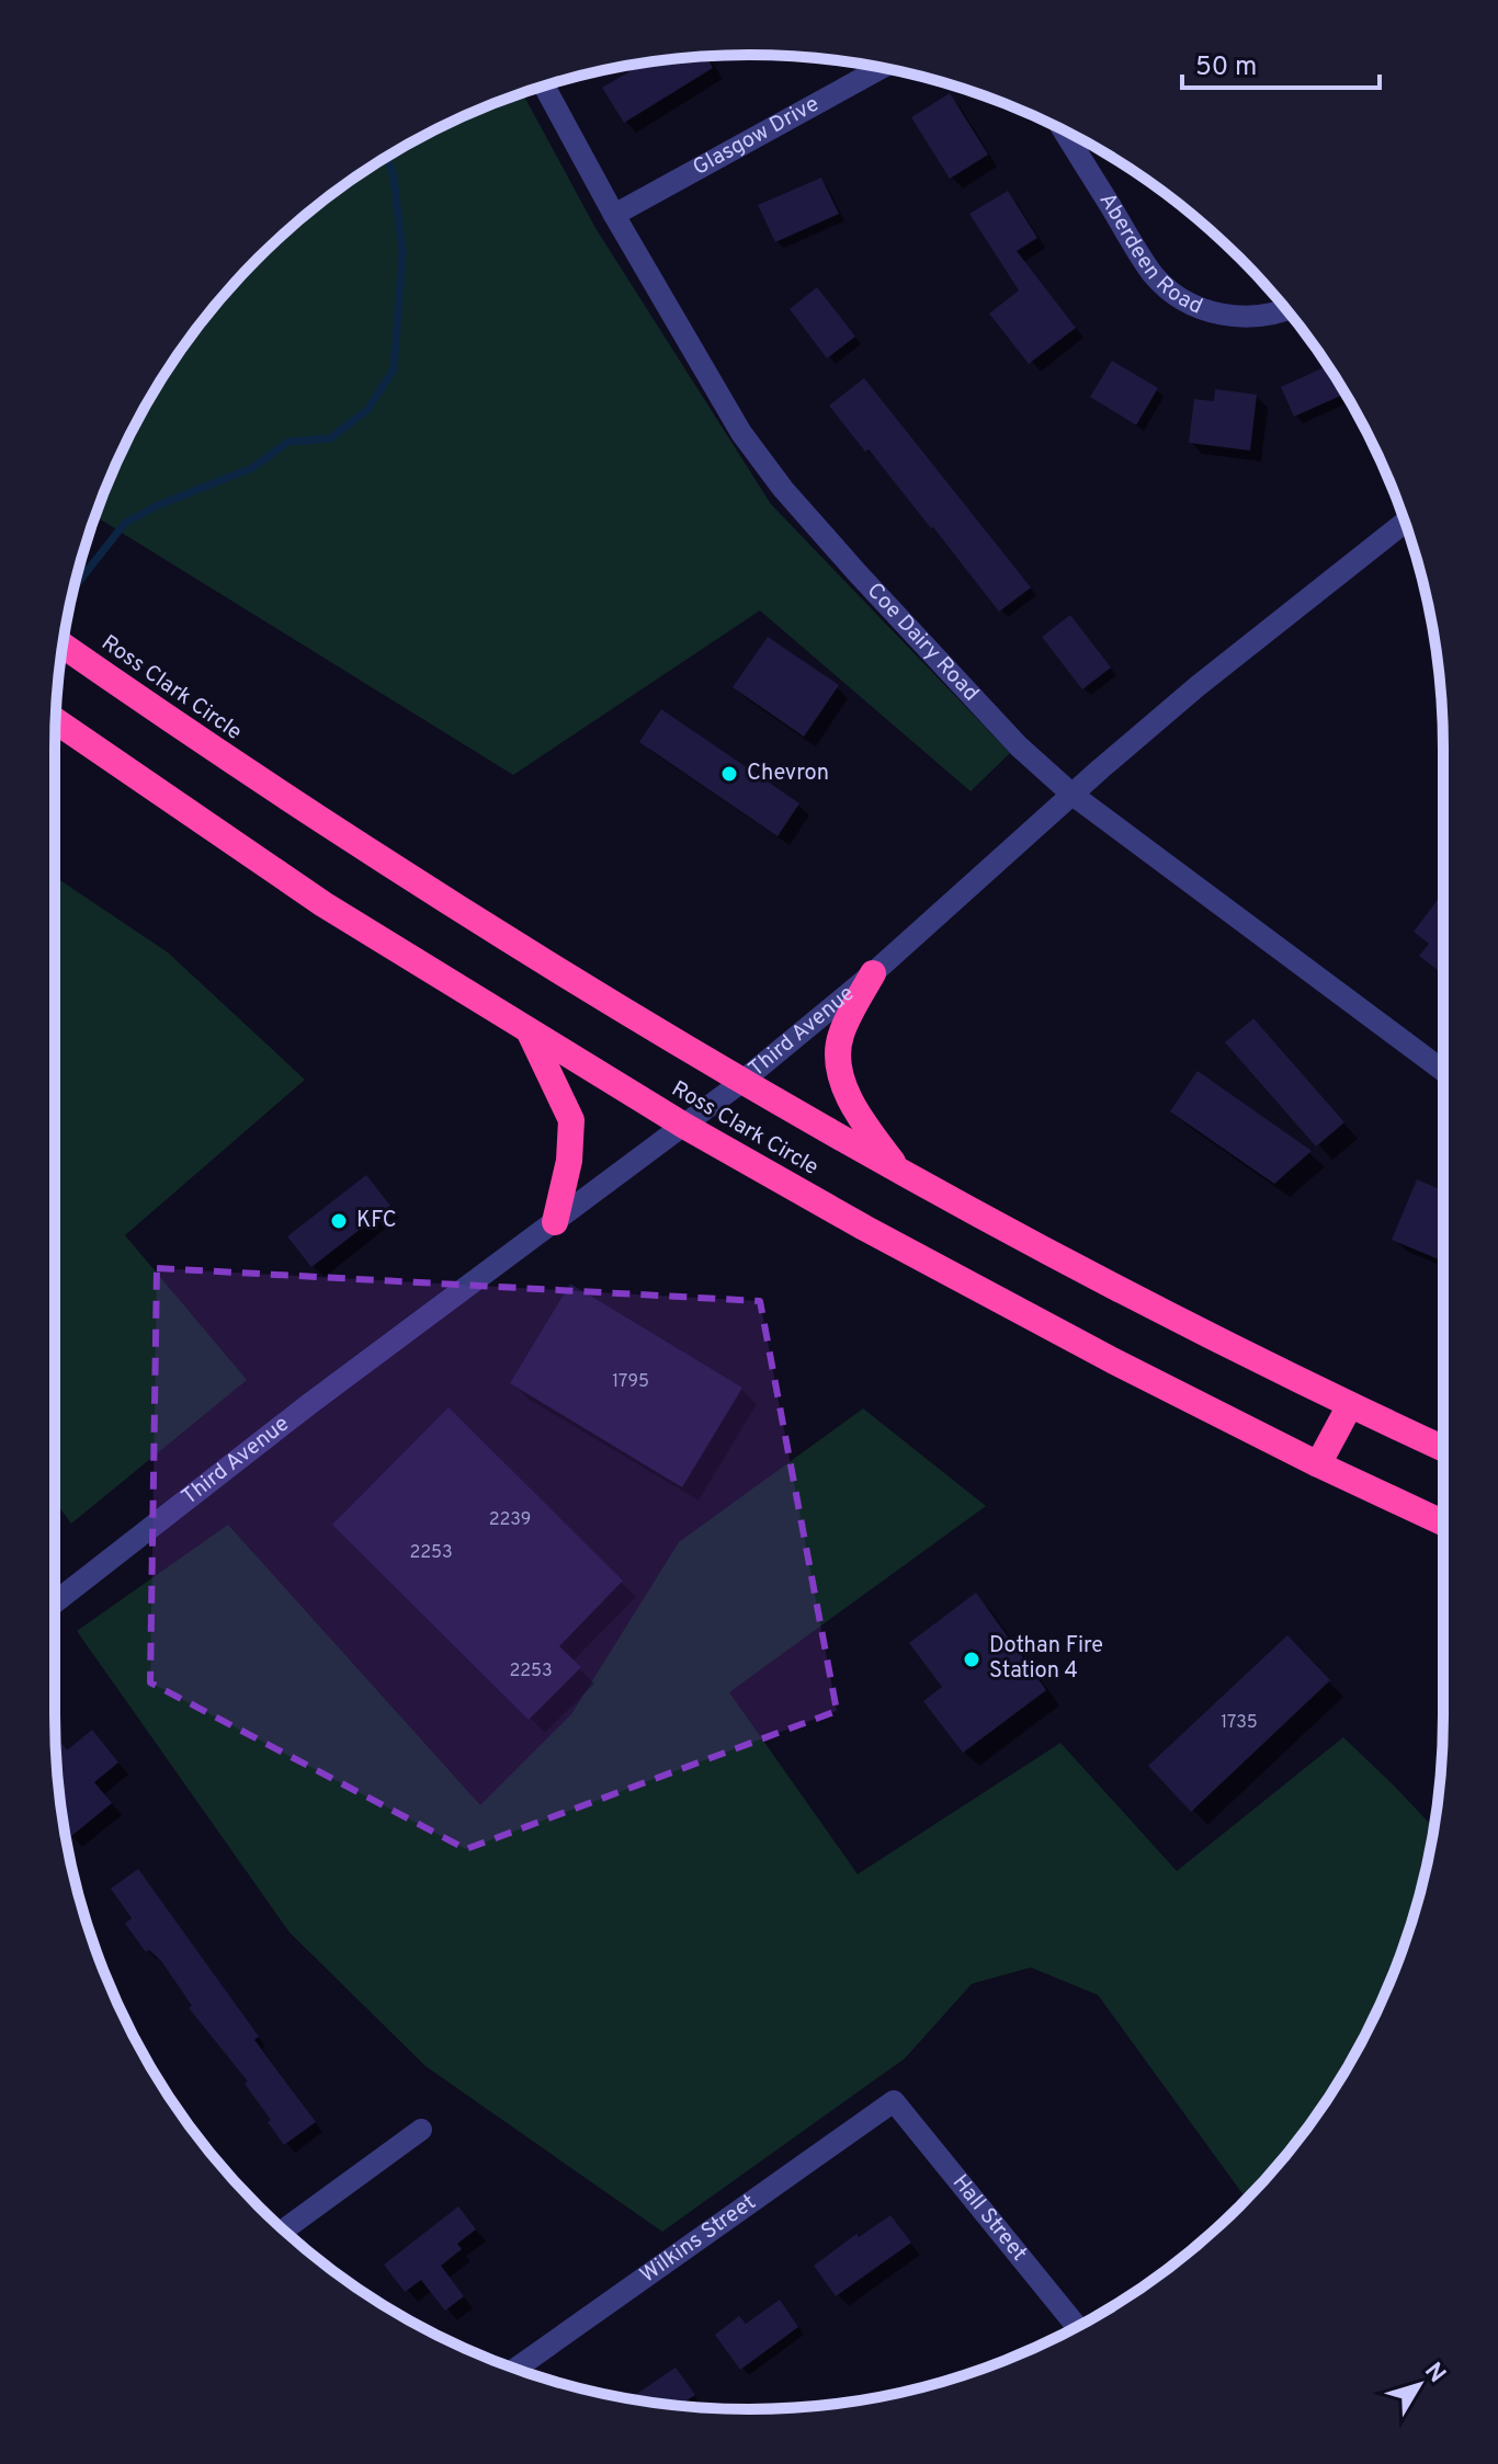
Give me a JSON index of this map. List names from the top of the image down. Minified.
{"streets":{"highway":["Ross Clark Circle"],"street":["Glasgow Drive","Aberdeen Road","Coe Dairy Road","Third Avenue","Hall Street","Wilkins Street"]},"crossings":[["Glasgow Drive","Coe Dairy Road"],["Coe Dairy Road","Third Avenue"],["Ross Clark Circle","Third Avenue"],["Hall Street","Wilkins Street"]],"places":["Chevron","KFC","Dothan Fire Station 4"],"house_numbers":["1795","2239","2253","2253","1735"],"scale_bar":"50 m","north":"top right"}
